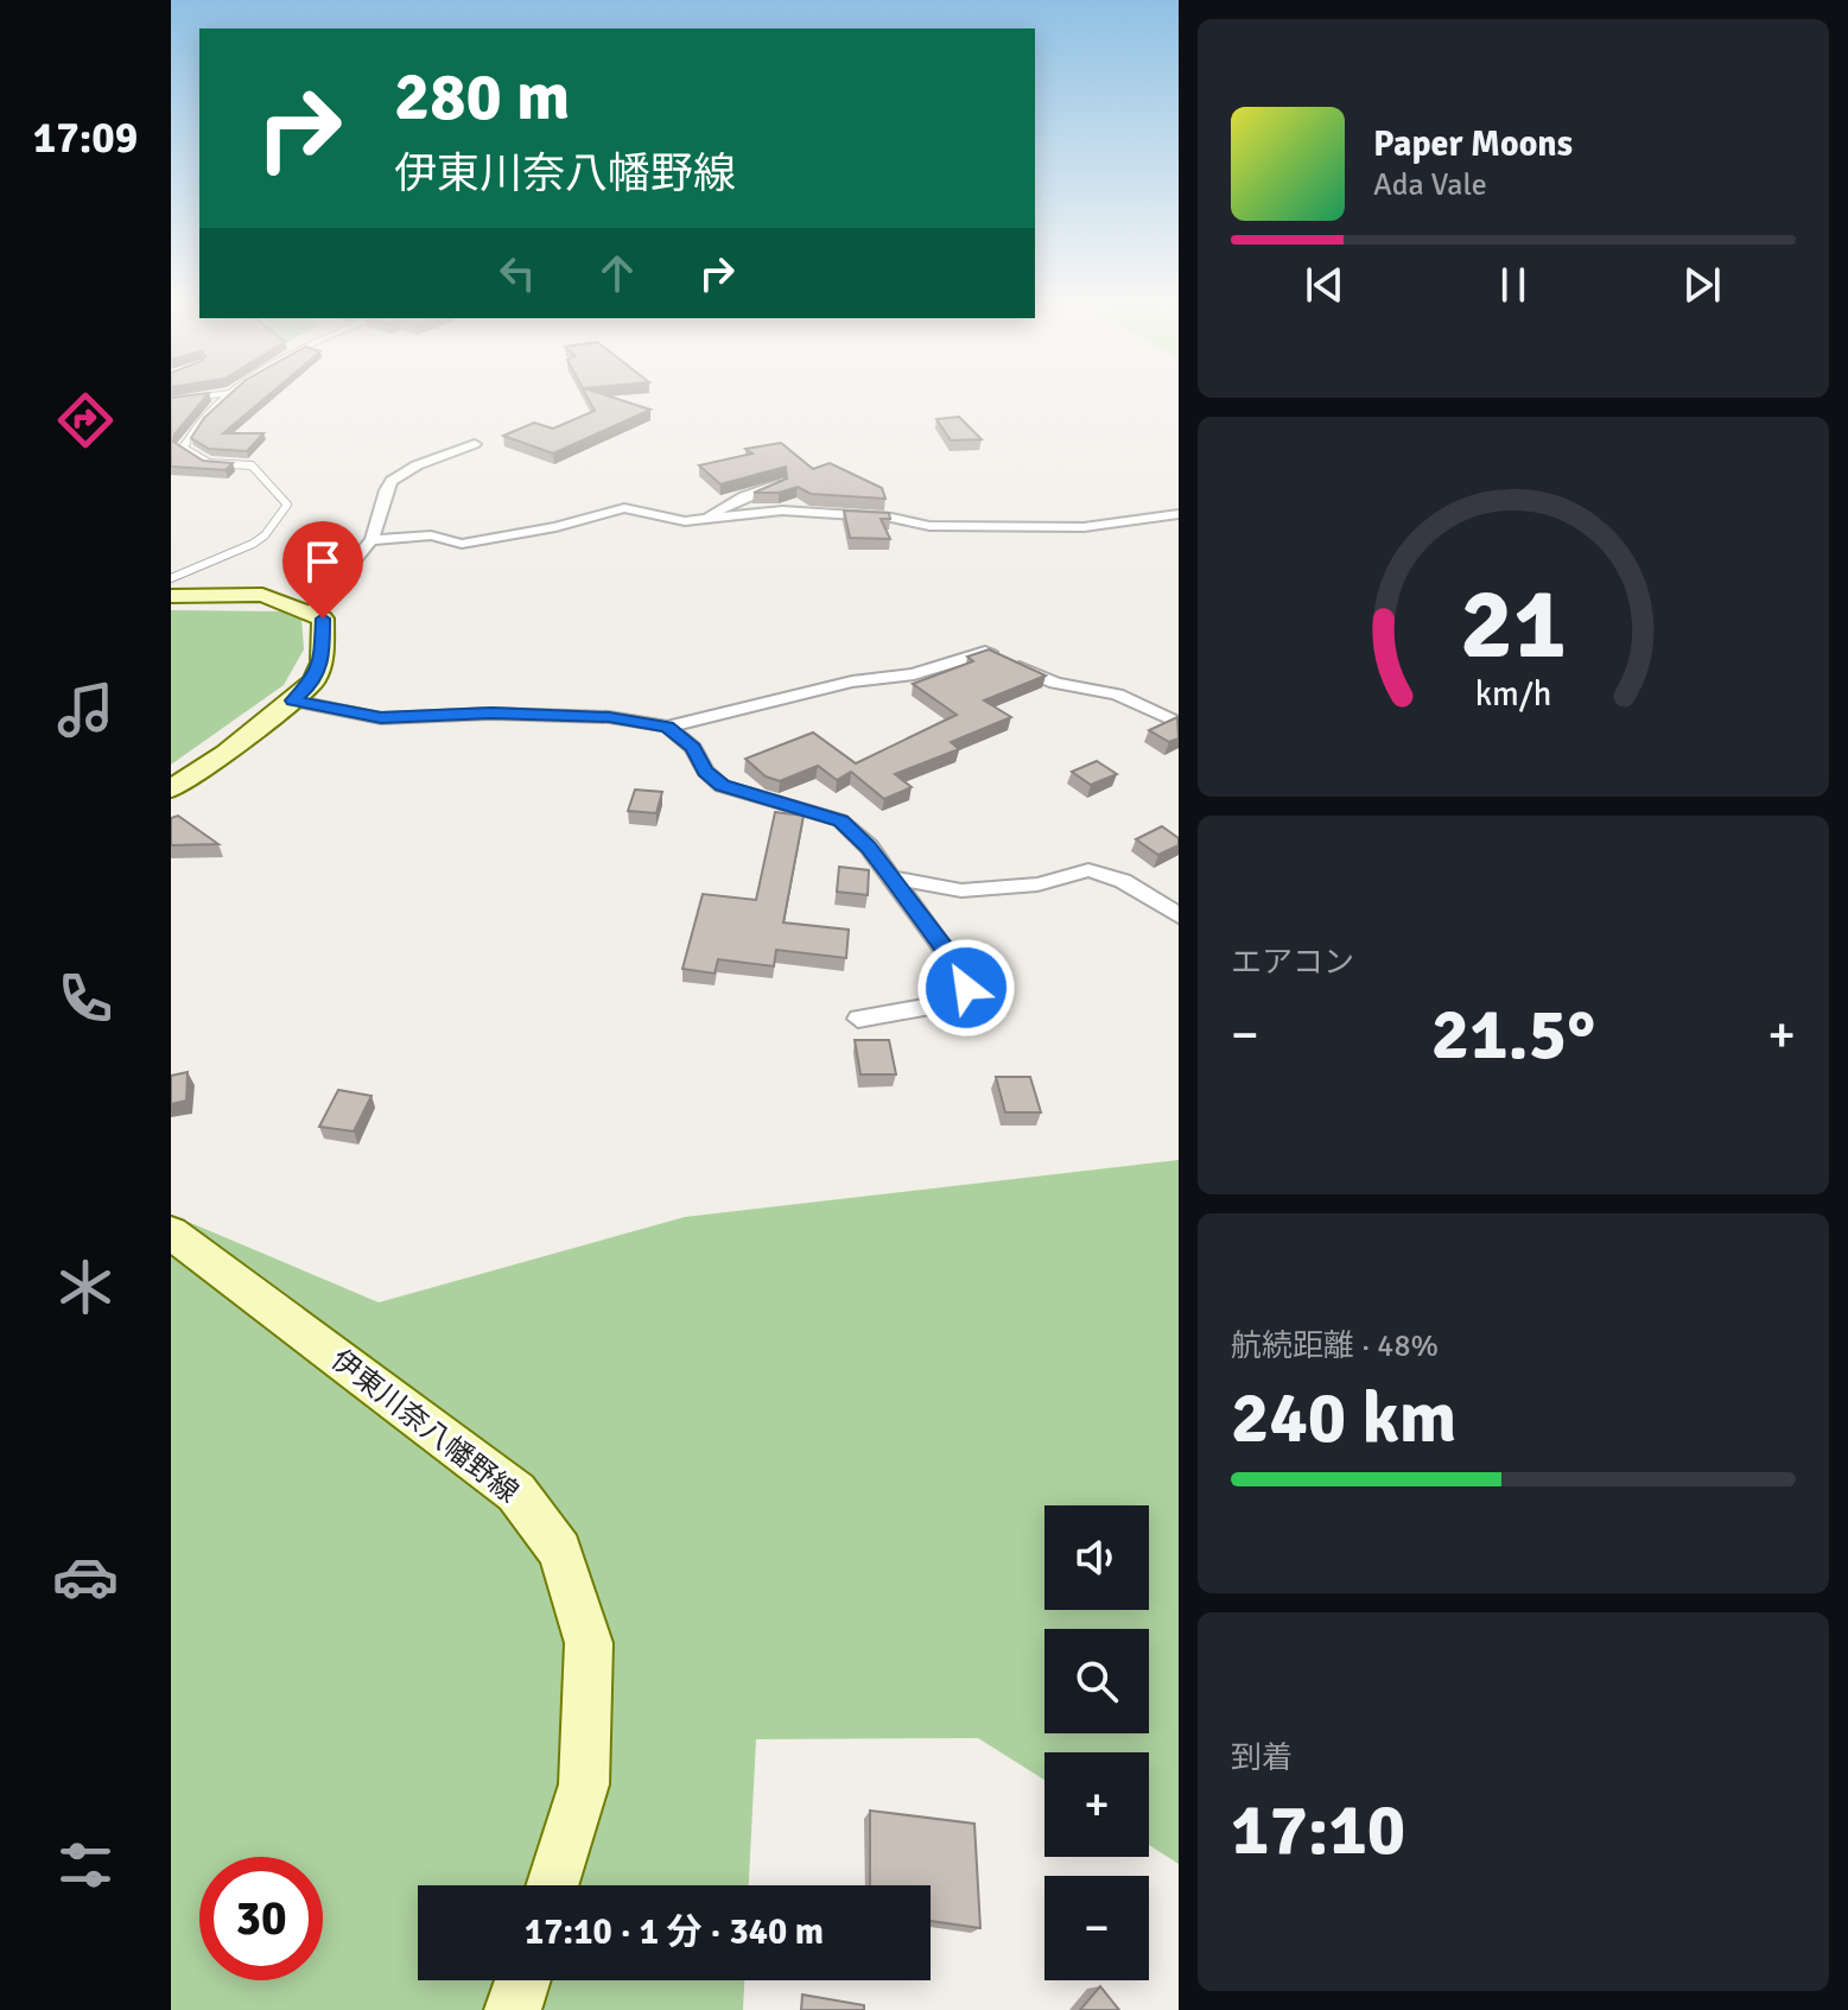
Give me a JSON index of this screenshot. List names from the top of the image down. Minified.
{"streets":{"main road":["伊東川奈八幡野線"]},"page":{"tabs":"17:09","turn":["280 m","伊東川奈八幡野線"],"song":["Paper Moons","Ada Vale"],"tile":["エアコン",["航続距離 · 48%","240 km"],["到着","17:10"]],"heat":["−","21.5°","+"],"map_buttons":["+","−"],"limit":"30","trip":"17:10 · 1 分 · 340 m","gauge":["21","km/h"]}}
